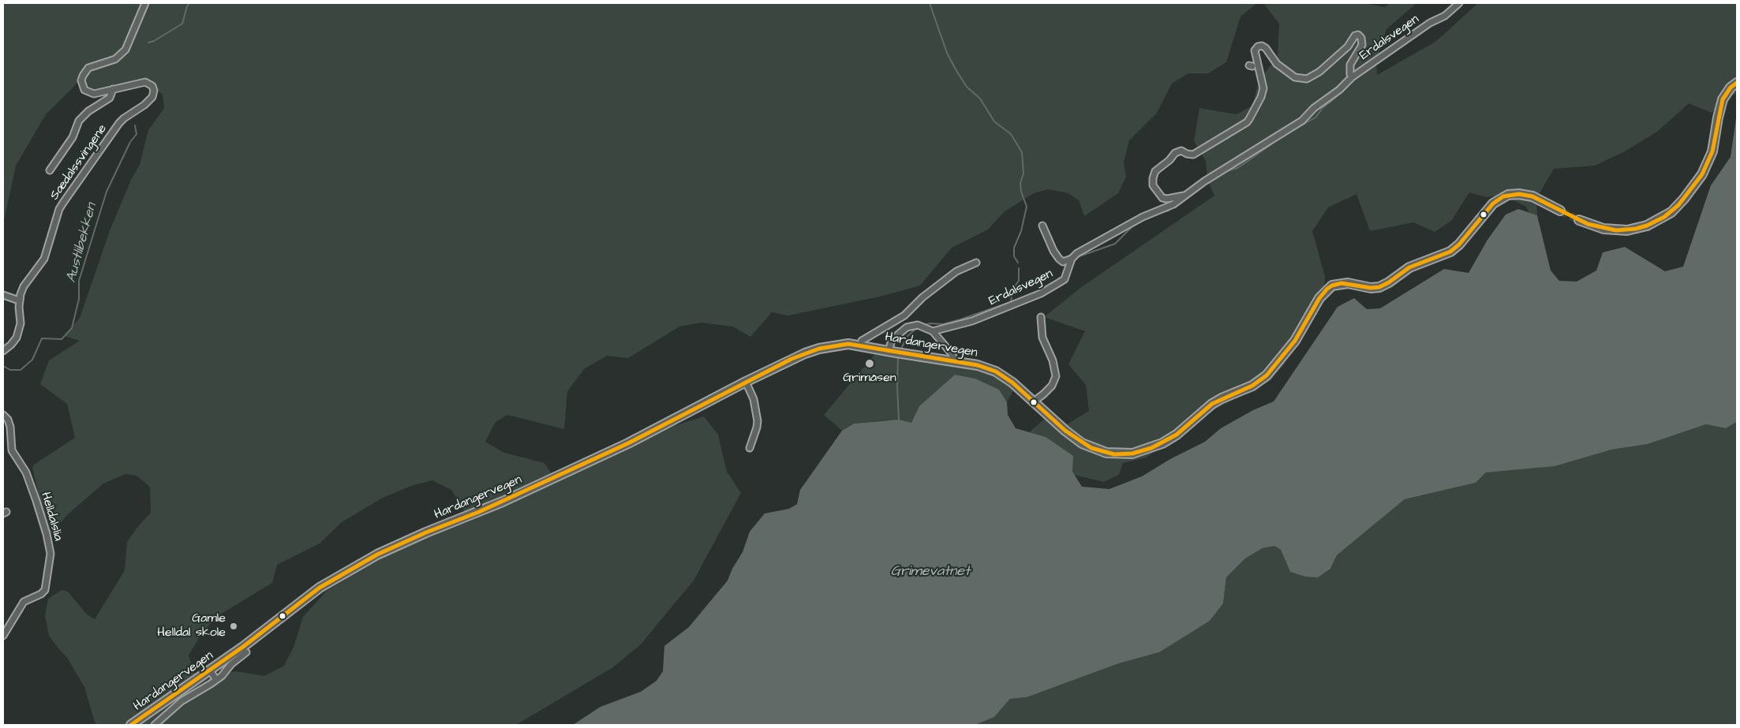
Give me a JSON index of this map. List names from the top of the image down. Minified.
{"streets":{"main road":["Hardangervegen"],"street":["Erdalsvegen","Sædalssvingene","Helldalslia"]},"water":["Austlibekken","Grimevatnet"],"places":["Grimåsen","Gamle Helldal skole"]}
